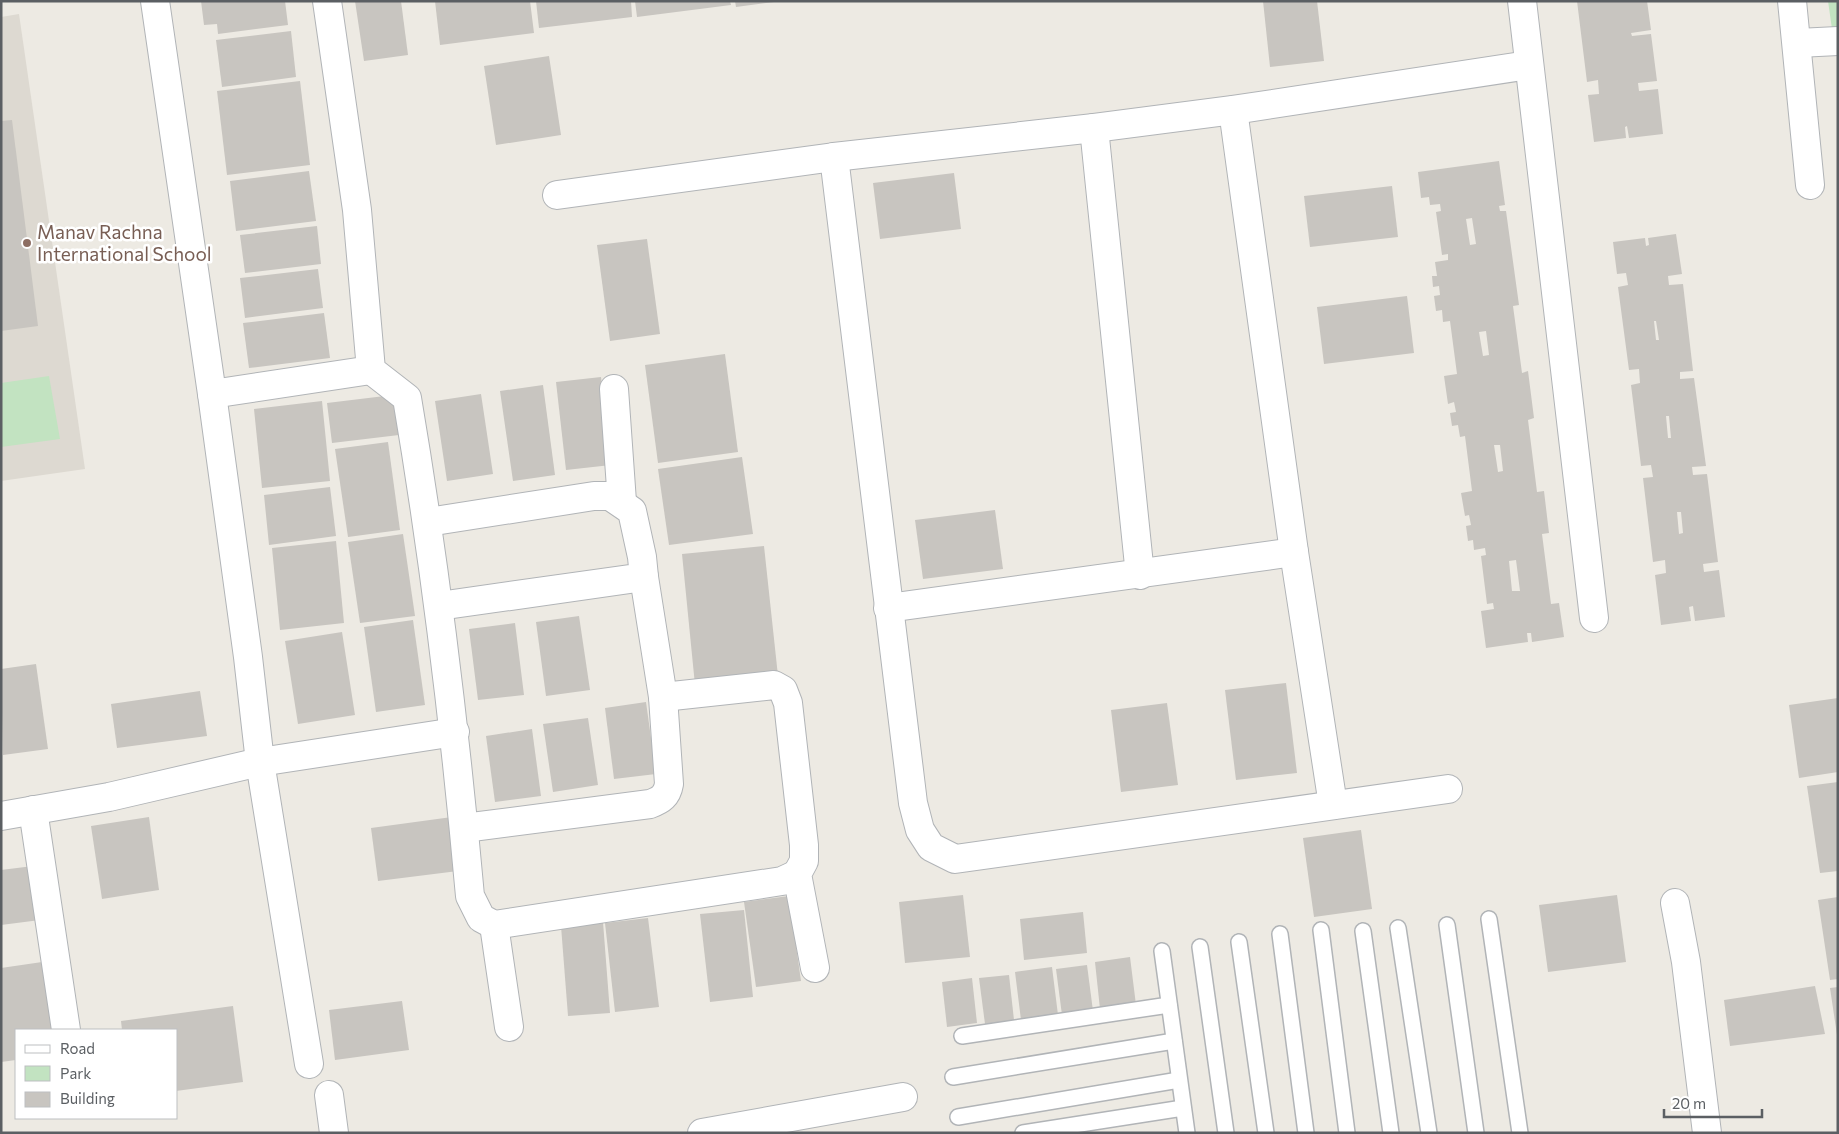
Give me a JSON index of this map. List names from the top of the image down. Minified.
{"places":["Manav Rachna International School"],"legend":["Road","Park","Building"],"scale_bar":"20 m"}
